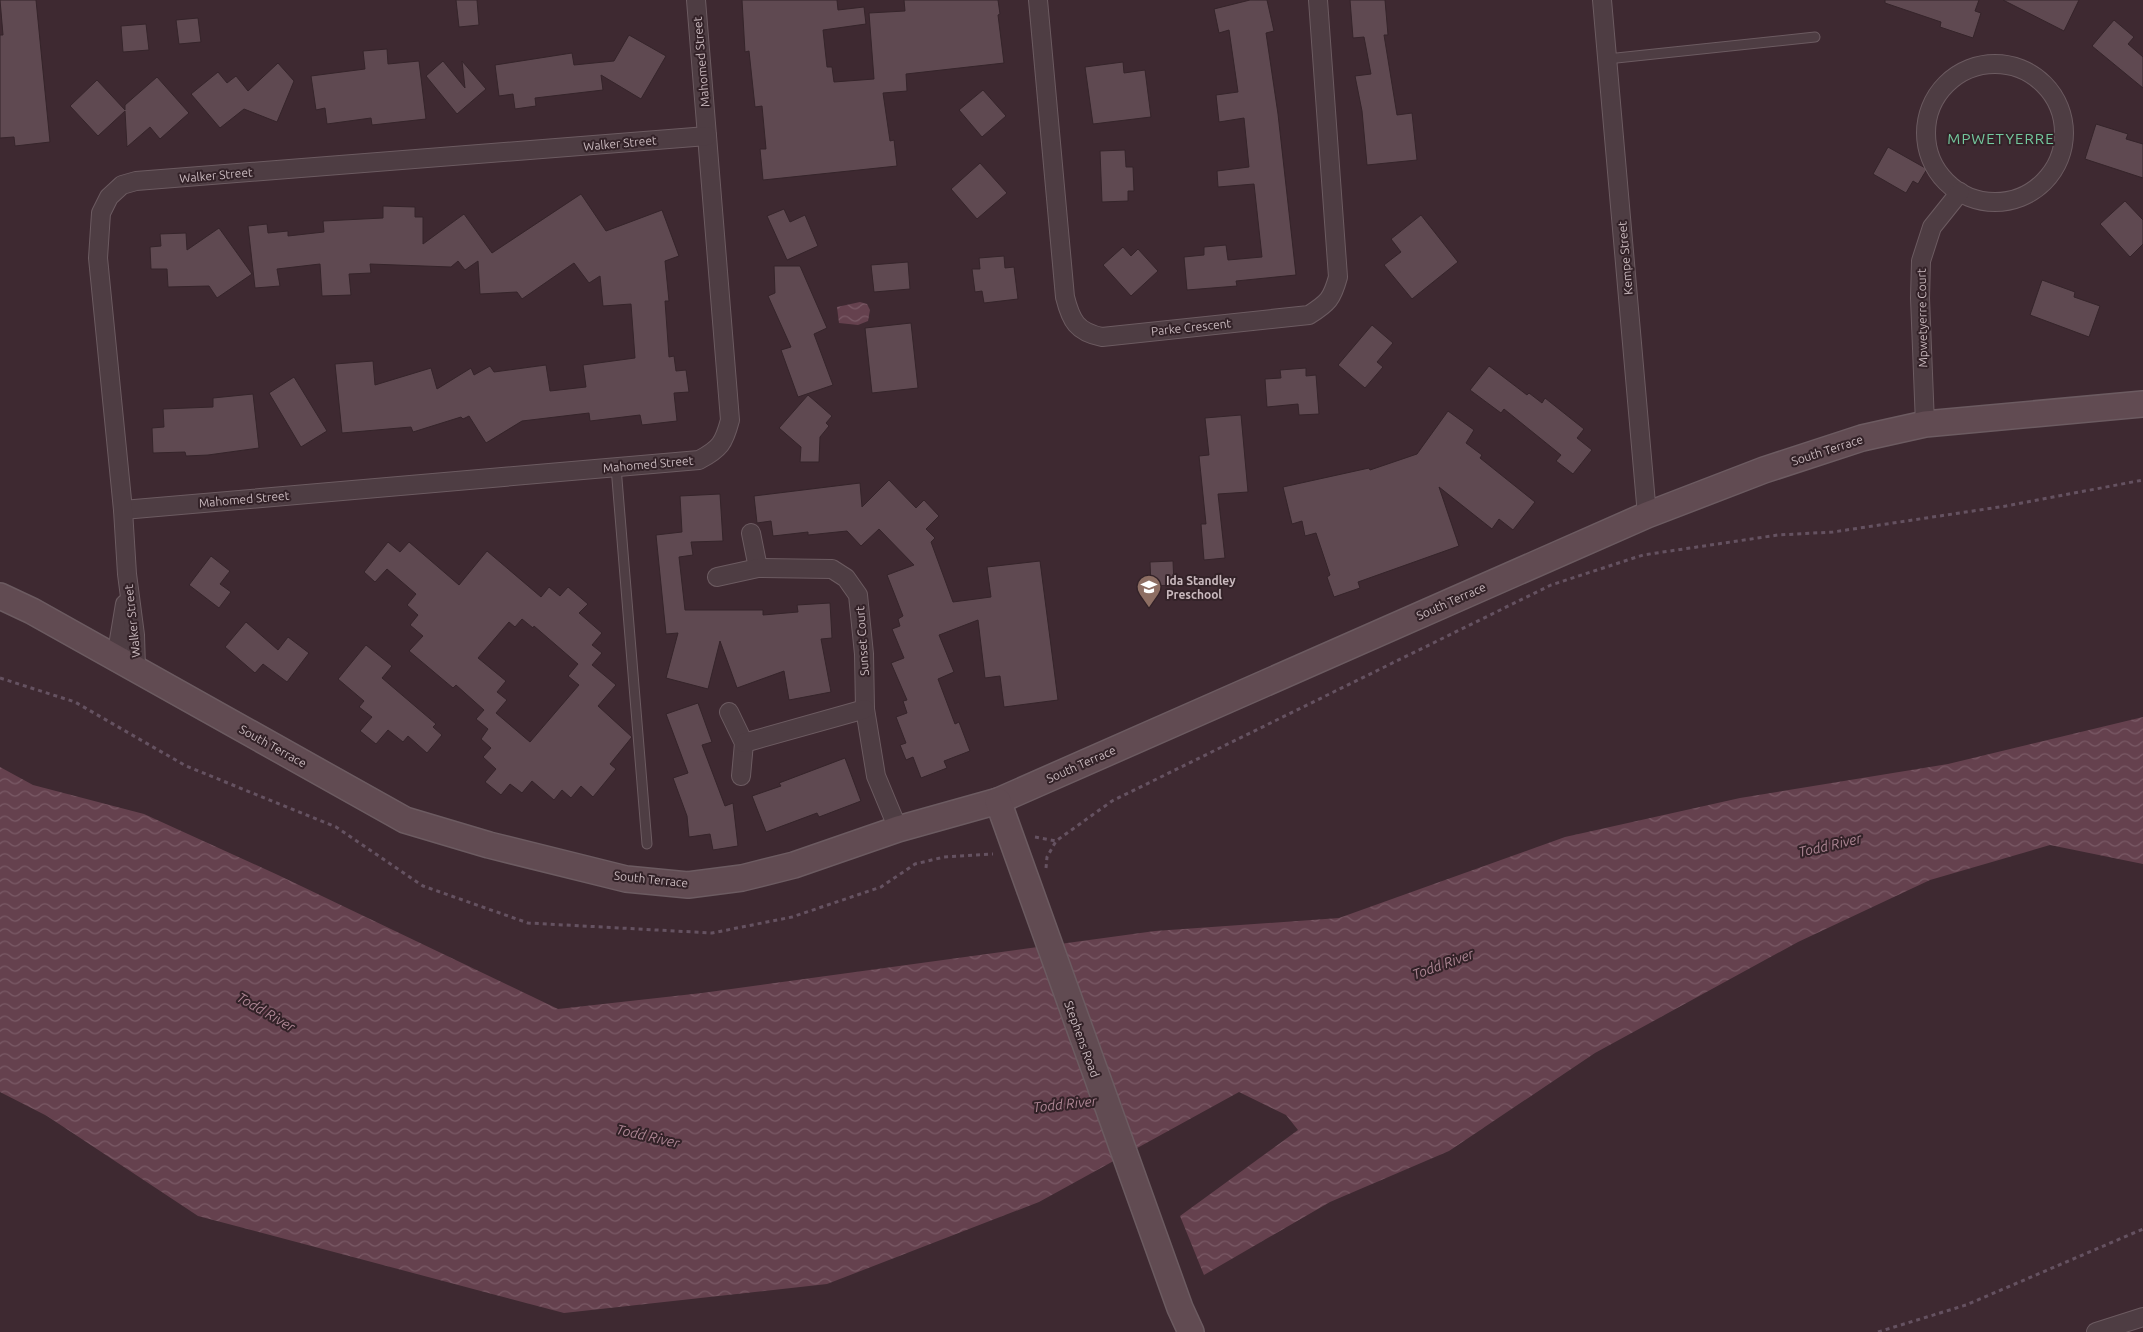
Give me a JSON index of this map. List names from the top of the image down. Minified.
{"streets":{"street":["Mahomed Street","Walker Street","Kempe Street","Mpwetyerre Court","Parke Crescent","South Terrace","Sunset Court","Stephens Road"]},"crossings":[["Mahomed Street","Walker Street"],["Walker Street","South Terrace"],["Kempe Street","South Terrace"],["Mpwetyerre Court","South Terrace"],["South Terrace","Sunset Court"],["South Terrace","Stephens Road"]],"districts":["MPWETYERRE"],"water":["Todd River"],"places":{"school or university":["Ida Standley Preschool"]}}
